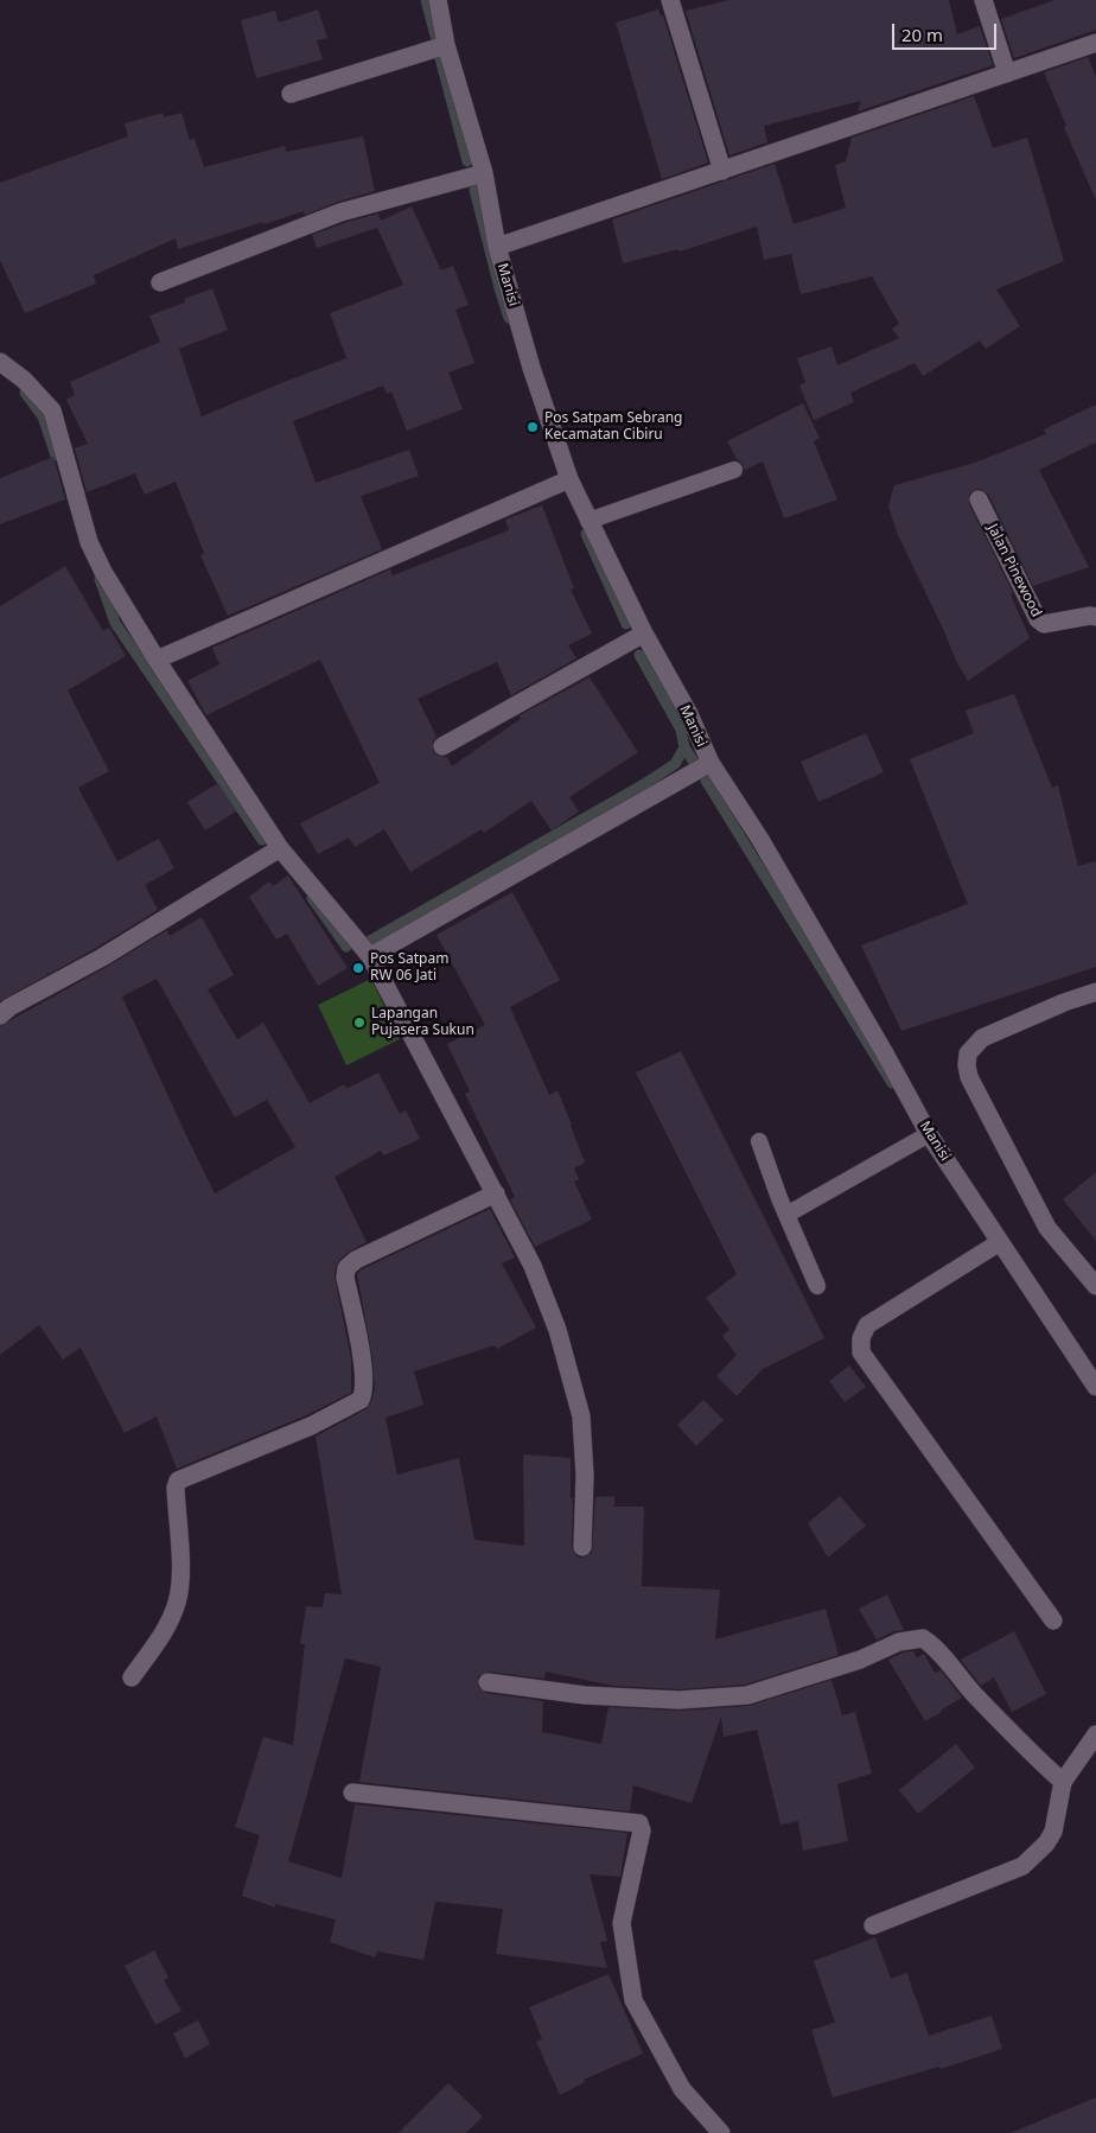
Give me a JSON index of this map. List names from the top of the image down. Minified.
{"streets":{"street":["Manisi","Jalan Pinewood"]},"places":["Pos Satpam Sebrang Kecamatan Cibiru","Pos Satpam RW 06 Jati","Lapangan Pujasera Sukun"],"scale_bar":"20 m"}
